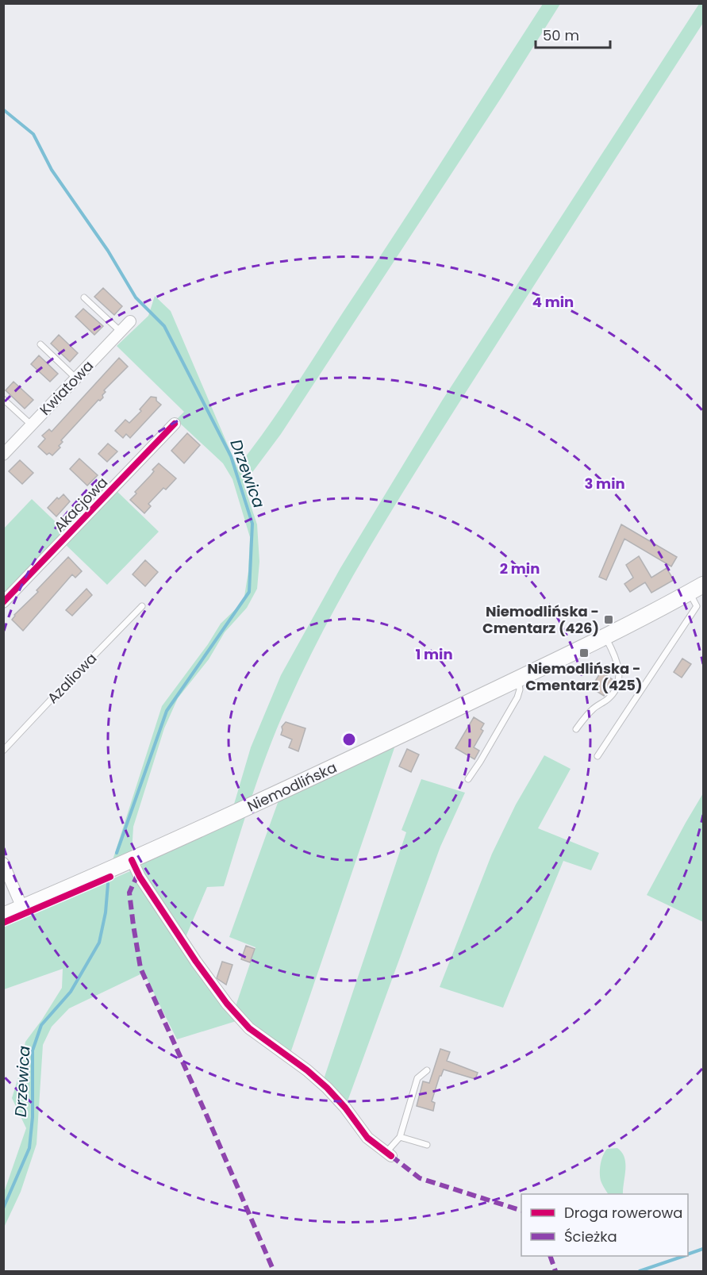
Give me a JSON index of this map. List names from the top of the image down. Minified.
{"streets":{"main road":["Niemodlińska"],"street":["Kwiatowa","Akacjowa"],"lane":["Azaliowa"]},"water":["Drzewica"],"places":{"transit":["Niemodlińska - Cmentarz (426)","Niemodlińska - Cmentarz (425)"]},"legend":["Droga rowerowa","Ścieżka"],"scale_bar":"50 m","rings":["4 min","3 min","2 min","1 min"]}
